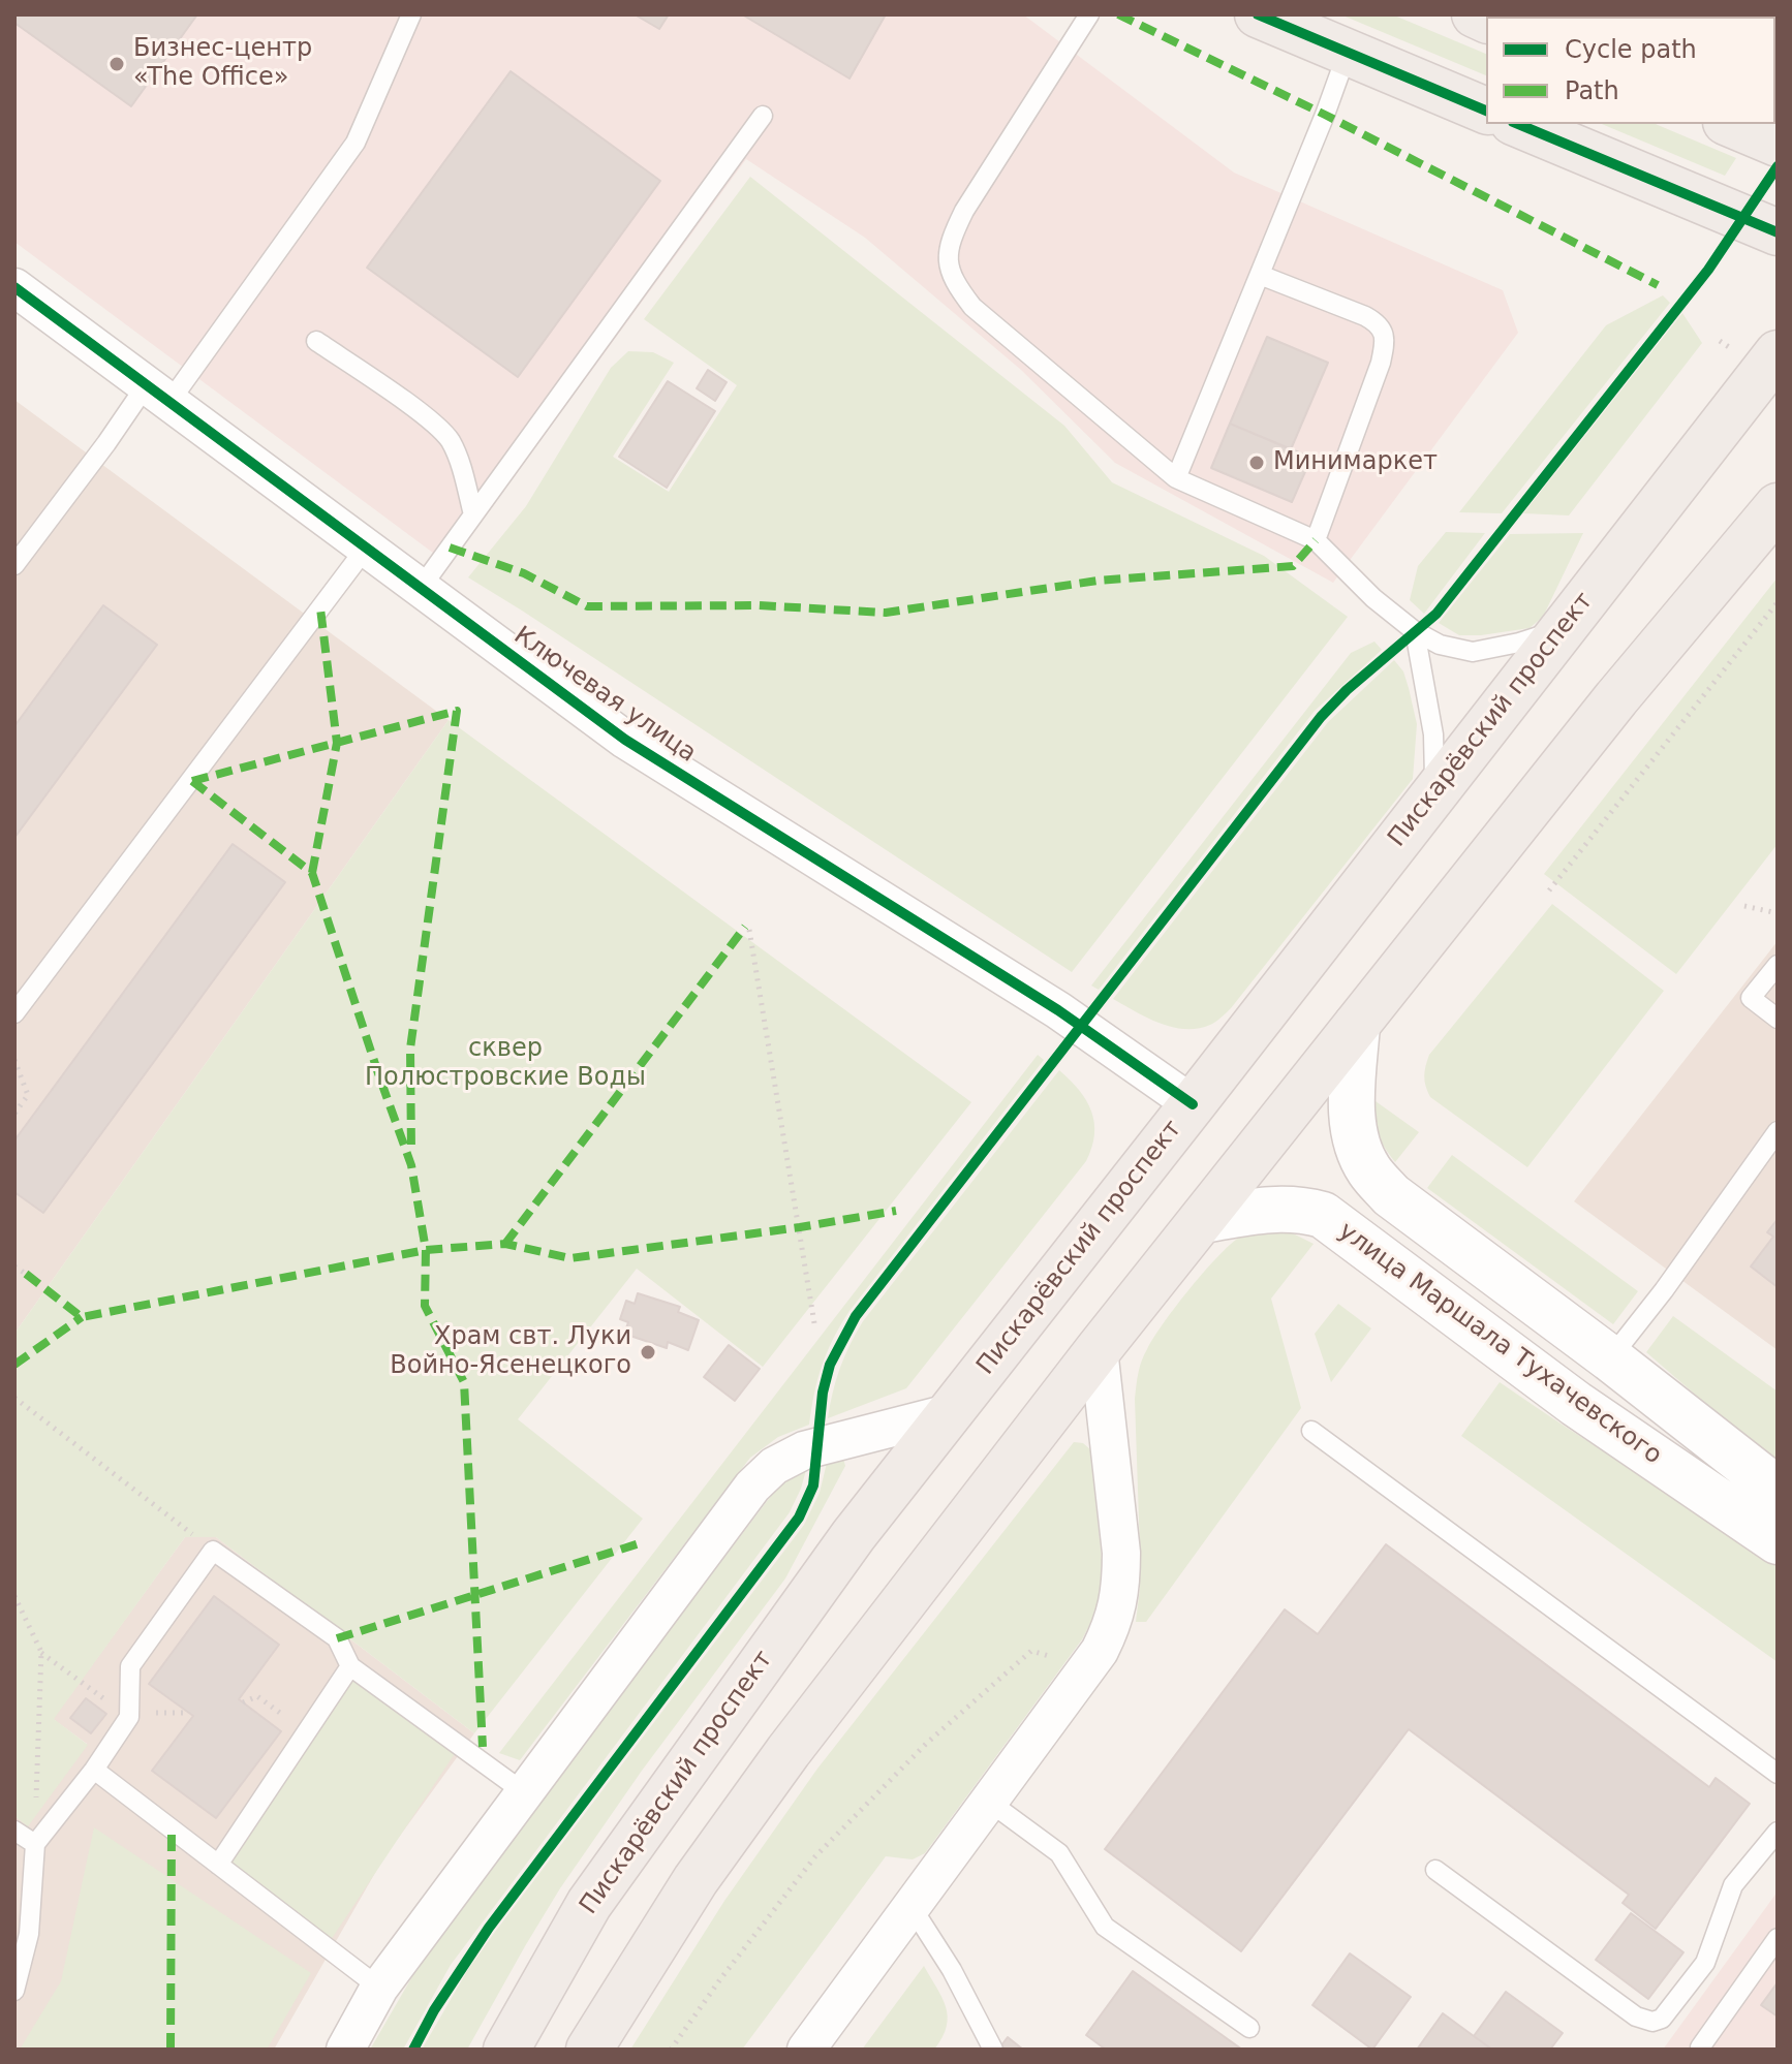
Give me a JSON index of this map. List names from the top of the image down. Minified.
{"streets":{"main road":["Пискарёвский проспект"],"street":["Ключевая улица","улица Маршала Тухачевского"]},"crossings":[["Ключевая улица","Пискарёвский проспект"]],"parks":["сквер Полюстровские Воды"],"places":["Бизнес-центр «The Office»","Минимаркет","Храм свт. Луки Войно-Ясенецкого"],"legend":["Cycle path","Path"]}
